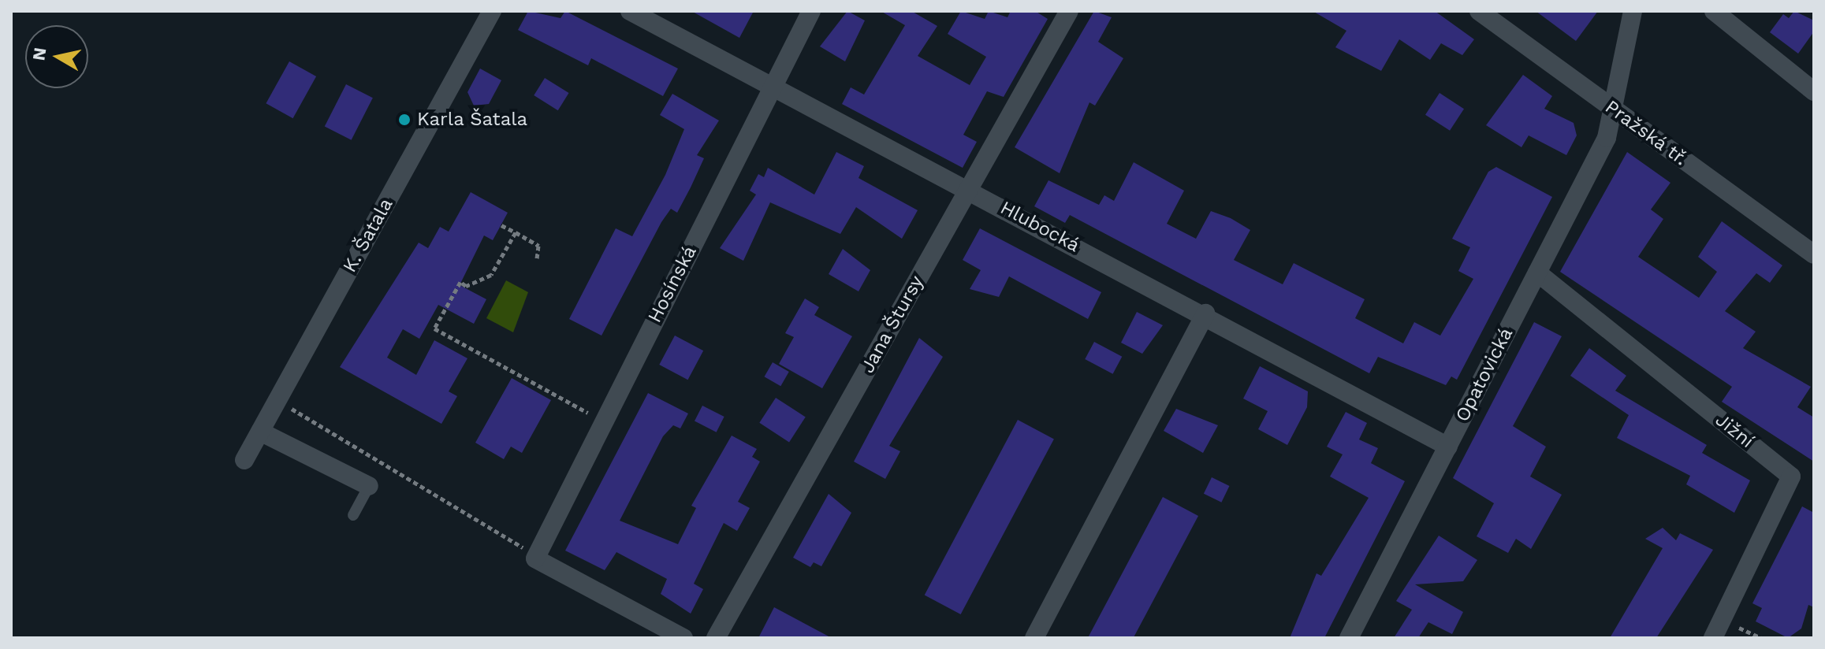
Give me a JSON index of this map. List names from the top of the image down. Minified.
{"streets":{"street":["Pražská tř.","Hlubocká","K. Šatala","Hosínská","Jana Štursy","Opatovická","Jižní"]},"crossings":[["Pražská tř.","Opatovická"],["Hlubocká","Hosínská"],["Hlubocká","Jana Štursy"],["Hlubocká","Opatovická"],["Opatovická","Jižní"]],"places":["Karla Šatala"],"north":"left"}
